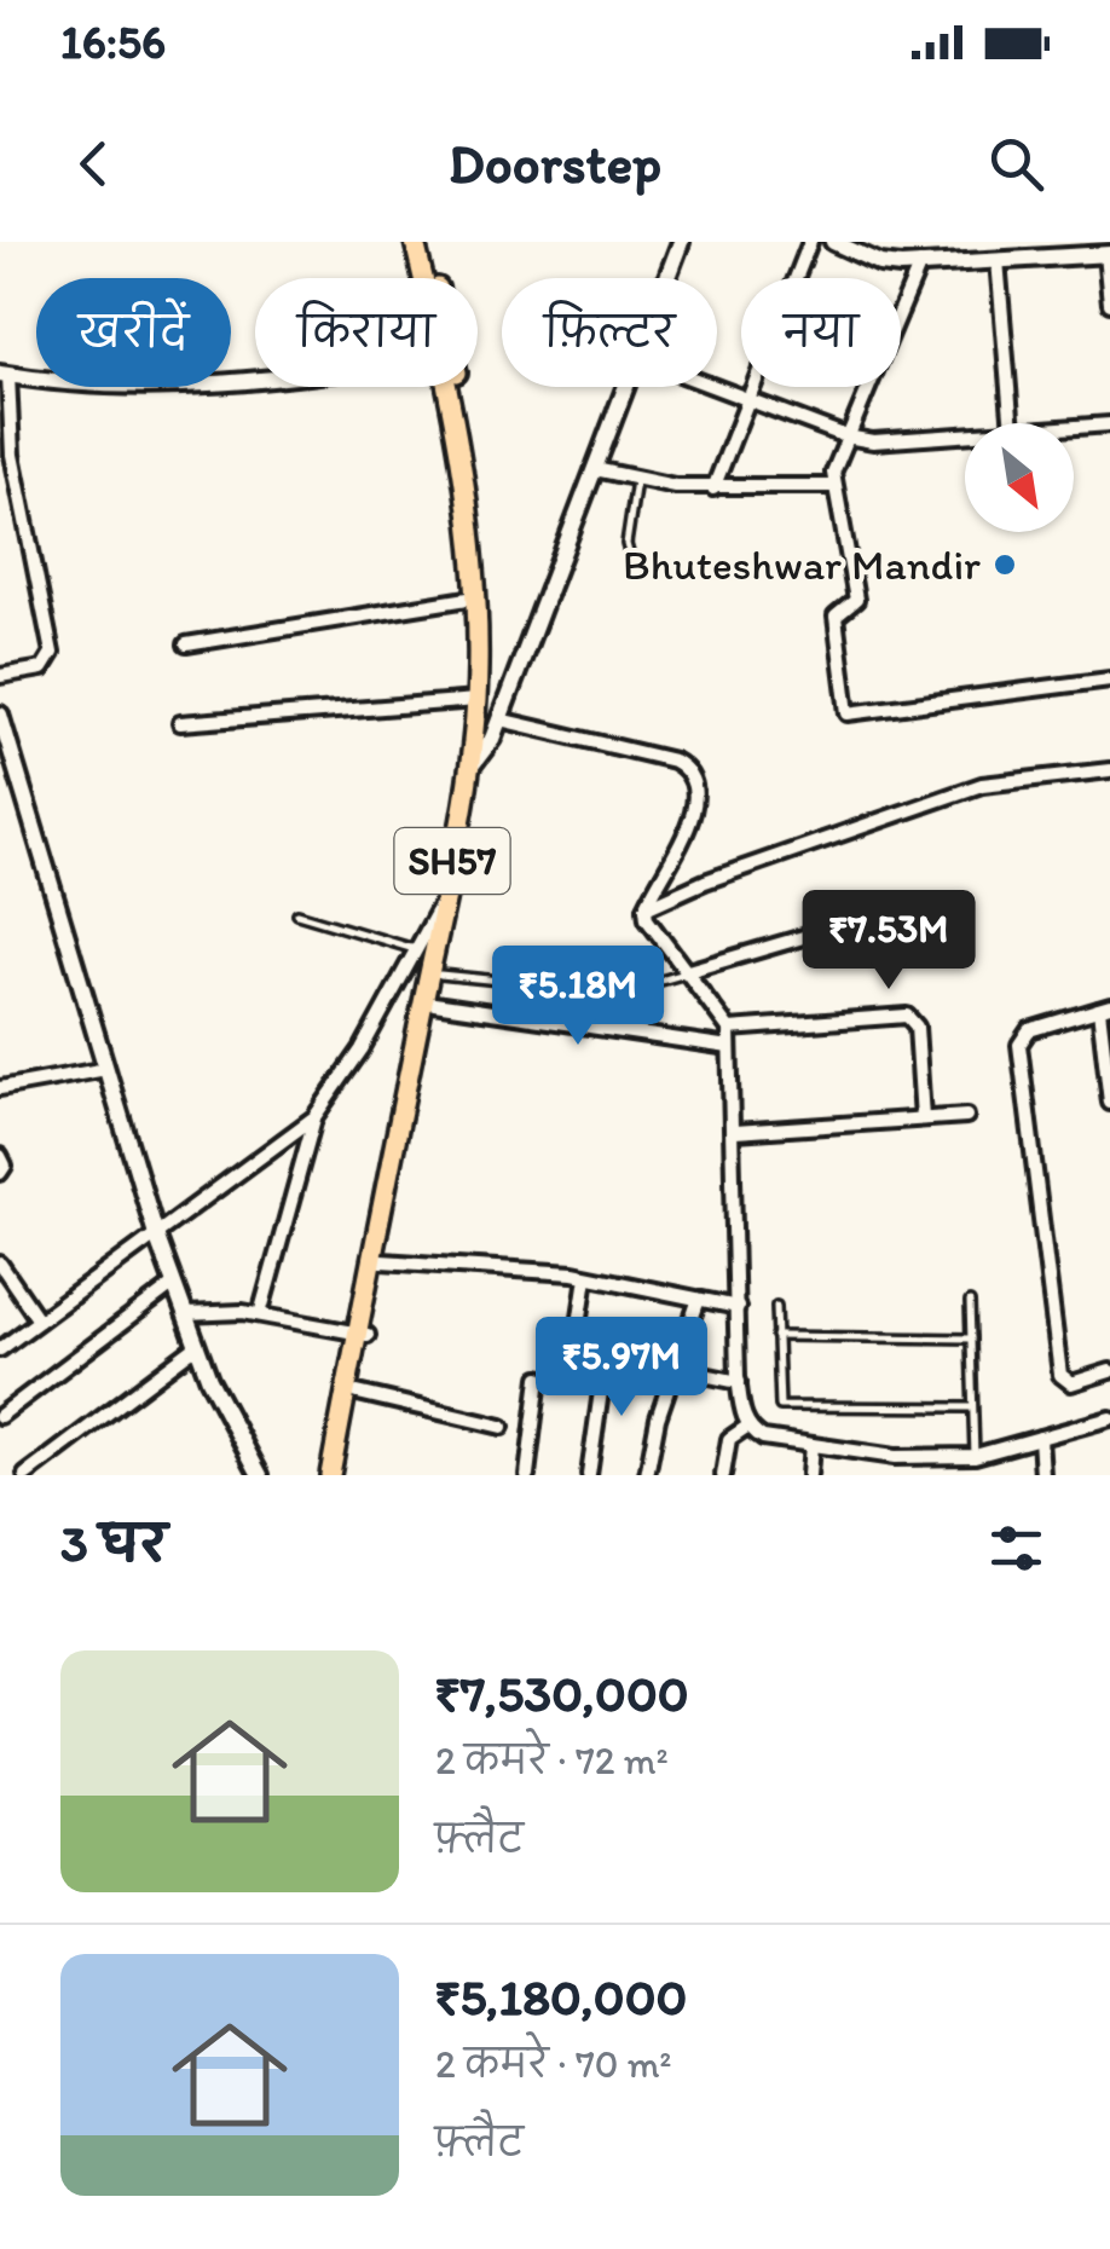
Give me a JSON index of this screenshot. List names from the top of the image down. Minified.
{"streets":{"main road":["SH57"]},"places":["Bhuteshwar Mandir"],"north":"bottom right","page":{"status":"16:56","header":"Doorstep","chip":["खरीदें","किराया","फ़िल्टर","नया"],"price":["₹7.53M","₹5.18M","₹5.97M"],"heading":"3 घर","list":[{"name":"₹7,530,000","note":"2 कमरे · 72 m² · फ़्लैट"},{"name":"₹5,180,000","note":"2 कमरे · 70 m² · फ़्लैट"}]}}
